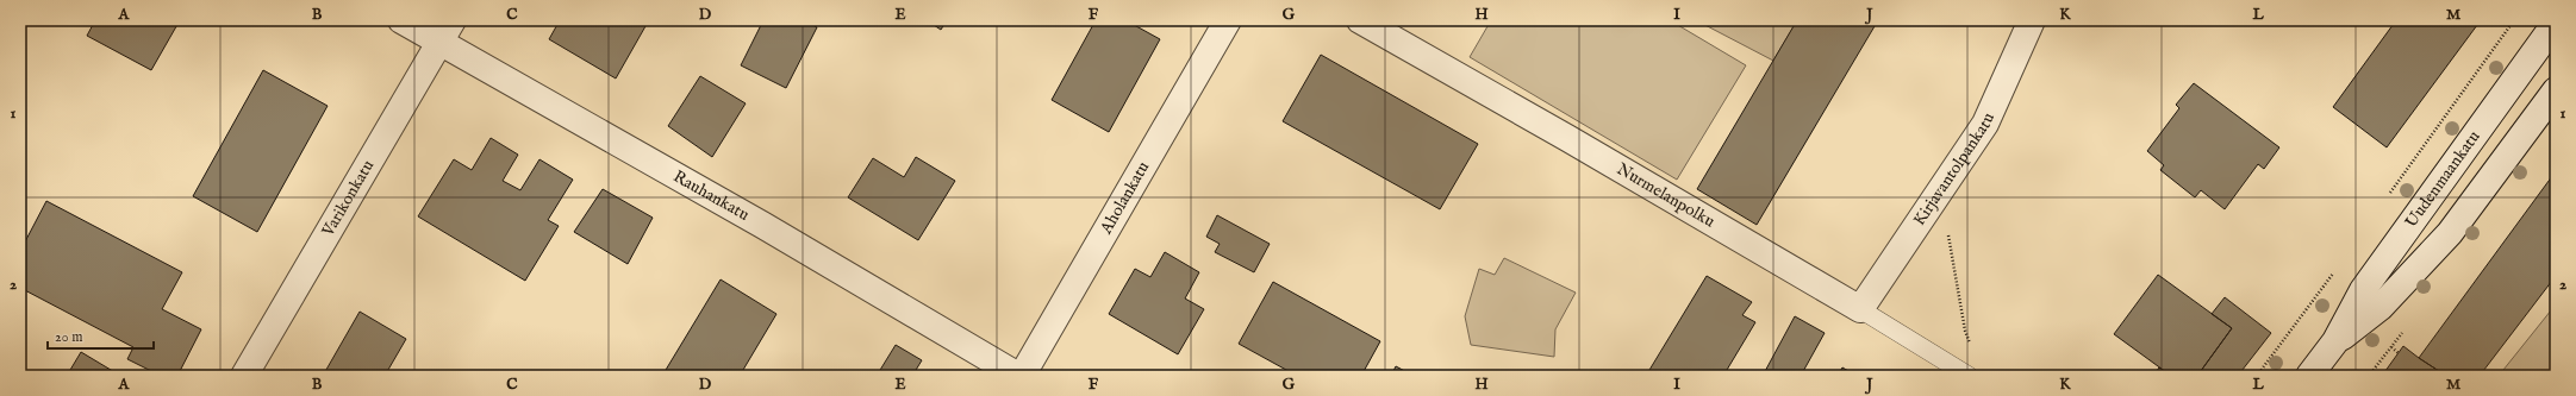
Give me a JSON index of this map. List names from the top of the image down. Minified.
{"streets":{"street":["Kirjavantolpankatu","Uudenmaankatu","Nurmelanpolku","Rauhankatu","Varikonkatu","Aholankatu"]},"crossings":[["Kirjavantolpankatu","Nurmelanpolku"],["Rauhankatu","Varikonkatu"],["Rauhankatu","Aholankatu"]],"scale_bar":"20 m","grid":{"columns":["A","B","C","D","E","F","G","H","I","J","K","L","M"],"rows":["1","2"]}}
